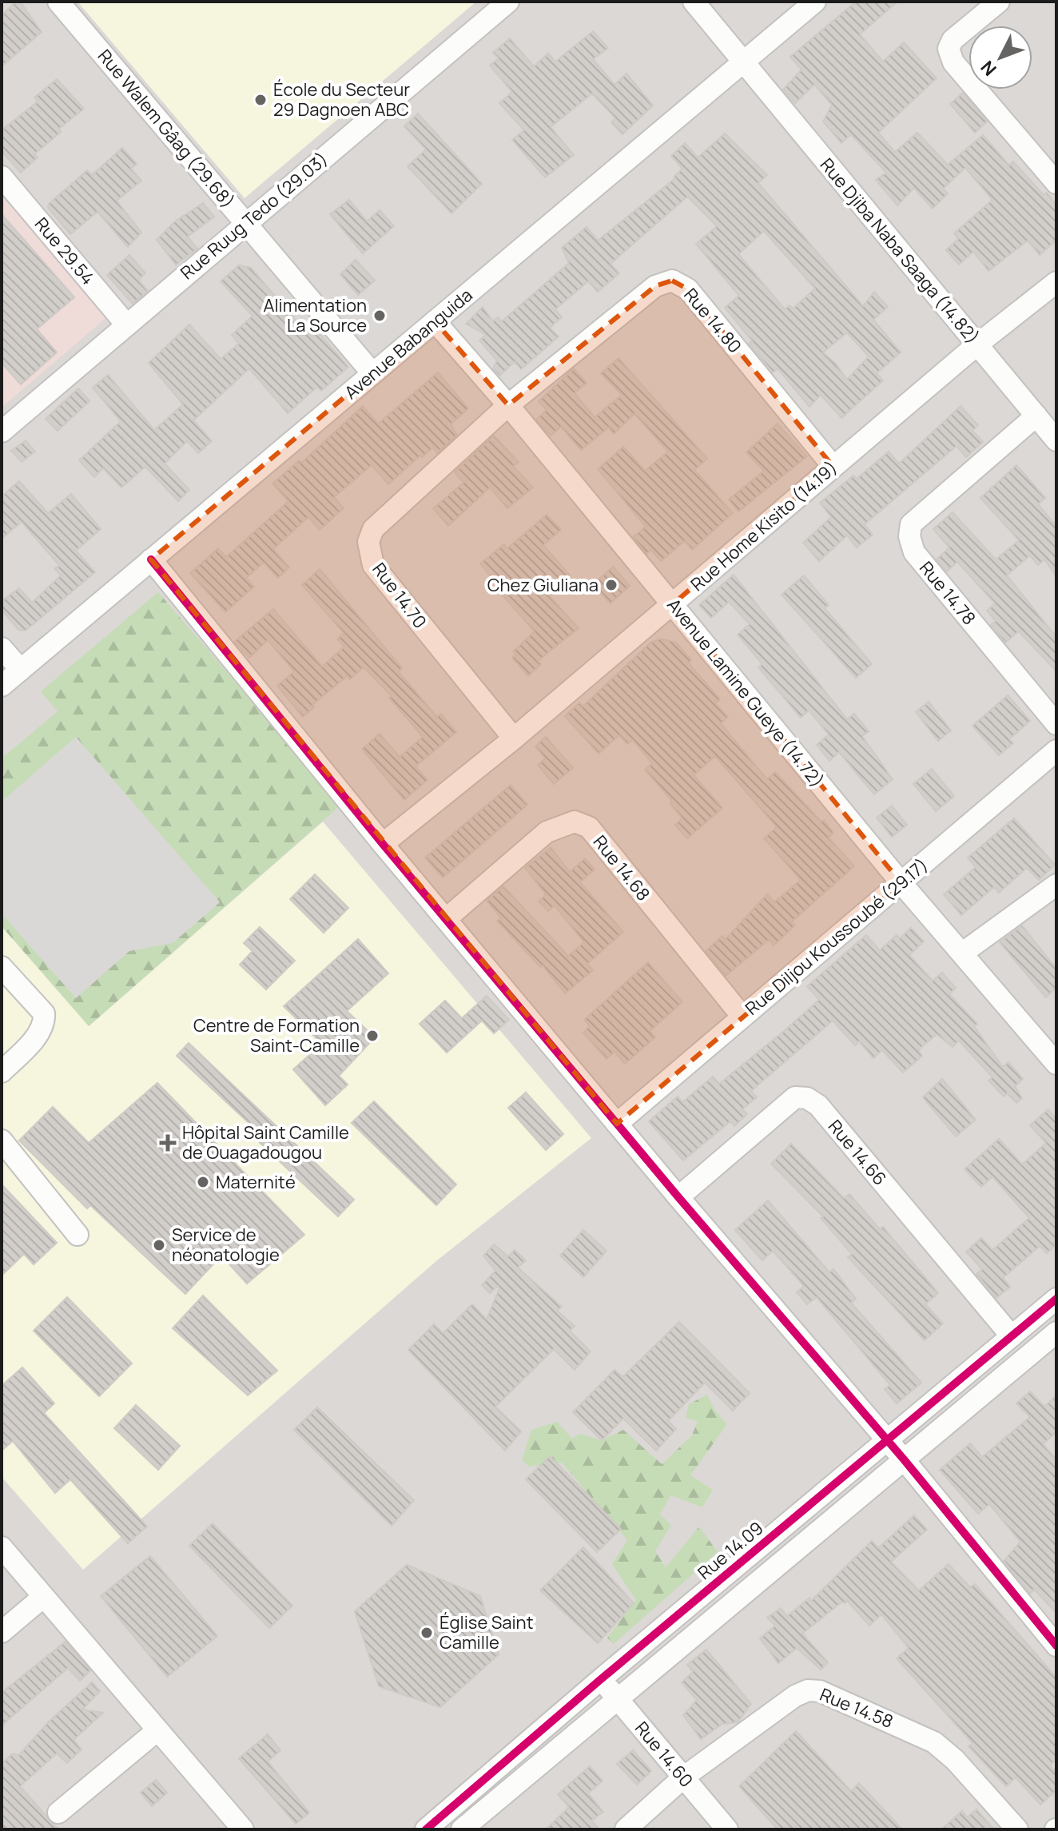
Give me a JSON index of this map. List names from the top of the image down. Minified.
{"streets":{"street":["Rue Walem Gâag (29.68)","Rue Ruug Tedo (29.03)","Rue 29.54","Rue Djiba Naba Saaga (14.82)","Rue 14.80","Avenue Babanguida","Rue Home Kisito (14.19)","Rue 14.78","Rue 14.70","Avenue Lamine Gueye (14.72)","Rue 14.68","Rue Diljou Koussoubé (29.17)","Rue 14.66","Rue 14.09","Rue 14.58","Rue 14.60"]},"crossings":[["Rue Walem Gâag (29.68)","Rue Ruug Tedo (29.03)"],["Rue Walem Gâag (29.68)","Avenue Babanguida"],["Rue Ruug Tedo (29.03)","Rue 29.54"],["Rue Djiba Naba Saaga (14.82)","Avenue Babanguida"],["Rue Djiba Naba Saaga (14.82)","Rue Home Kisito (14.19)"],["Rue Djiba Naba Saaga (14.82)","Rue 14.78"],["Rue 14.80","Rue Home Kisito (14.19)"],["Rue 14.80","Rue 14.70"],["Rue 14.80","Avenue Lamine Gueye (14.72)"],["Avenue Babanguida","Avenue Lamine Gueye (14.72)"],["Rue Home Kisito (14.19)","Rue 14.70"],["Rue Home Kisito (14.19)","Avenue Lamine Gueye (14.72)"],["Rue 14.70","Avenue Lamine Gueye (14.72)"],["Avenue Lamine Gueye (14.72)","Rue Diljou Koussoubé (29.17)"],["Rue 14.68","Rue Diljou Koussoubé (29.17)"],["Rue 14.66","Rue 14.09"],["Rue 14.09","Rue 14.60"],["Rue 14.58","Rue 14.60"]],"places":{"other":["École du Secteur 29 Dagnoen ABC","Alimentation La Source","Chez Giuliana","Centre de Formation Saint-Camille","Maternité","Service de néonatologie","Église Saint Camille"],"health":["Hôpital Saint Camille de Ouagadougou"]},"north":"bottom left"}
